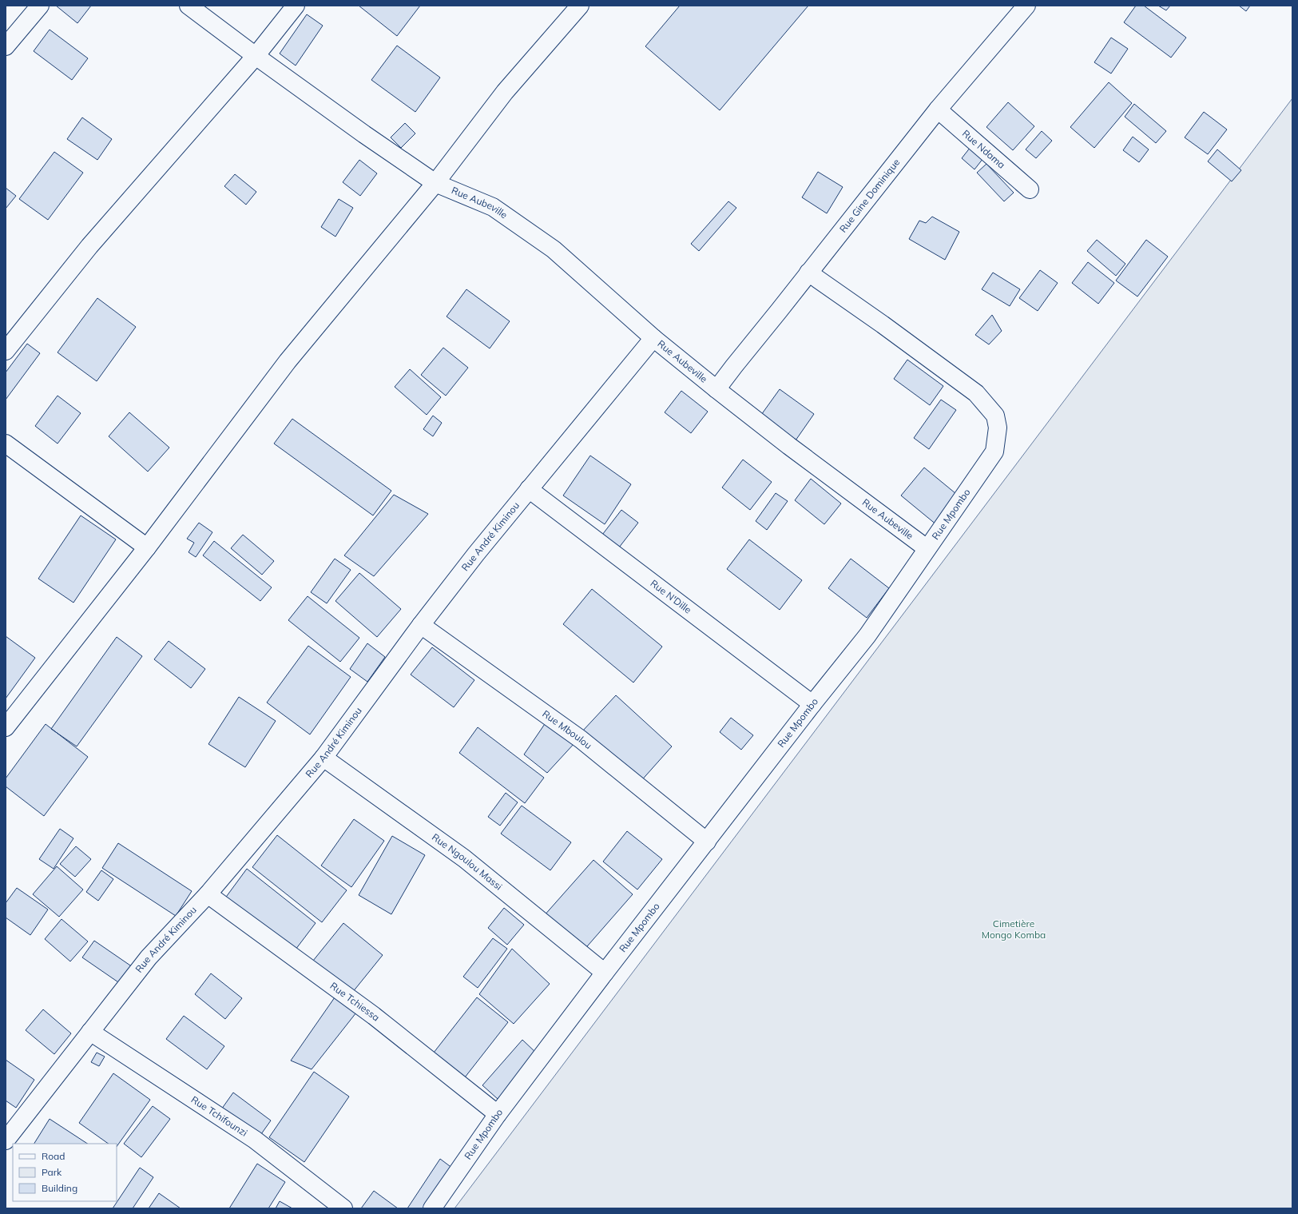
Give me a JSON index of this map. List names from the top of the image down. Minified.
{"streets":{"street":["Rue Ndama","Rue Gine Dominique","Rue Aubeville","Rue Mpombo","Rue André Kiminou","Rue N'Dille","Rue Mboulou","Rue Ngoulou Massi","Rue Tchiessa","Rue Tchifounzi"]},"crossings":[["Rue Ndama","Rue Gine Dominique"],["Rue Gine Dominique","Rue Aubeville"],["Rue Gine Dominique","Rue Mpombo"],["Rue Aubeville","Rue Mpombo"],["Rue Aubeville","Rue André Kiminou"],["Rue Mpombo","Rue N'Dille"],["Rue Mpombo","Rue Mboulou"],["Rue Mpombo","Rue Ngoulou Massi"],["Rue Mpombo","Rue Tchiessa"],["Rue André Kiminou","Rue N'Dille"],["Rue André Kiminou","Rue Mboulou"],["Rue André Kiminou","Rue Ngoulou Massi"],["Rue André Kiminou","Rue Tchiessa"],["Rue André Kiminou","Rue Tchifounzi"]],"parks":["Cimetière Mongo Komba"],"legend":["Road","Park","Building"]}
